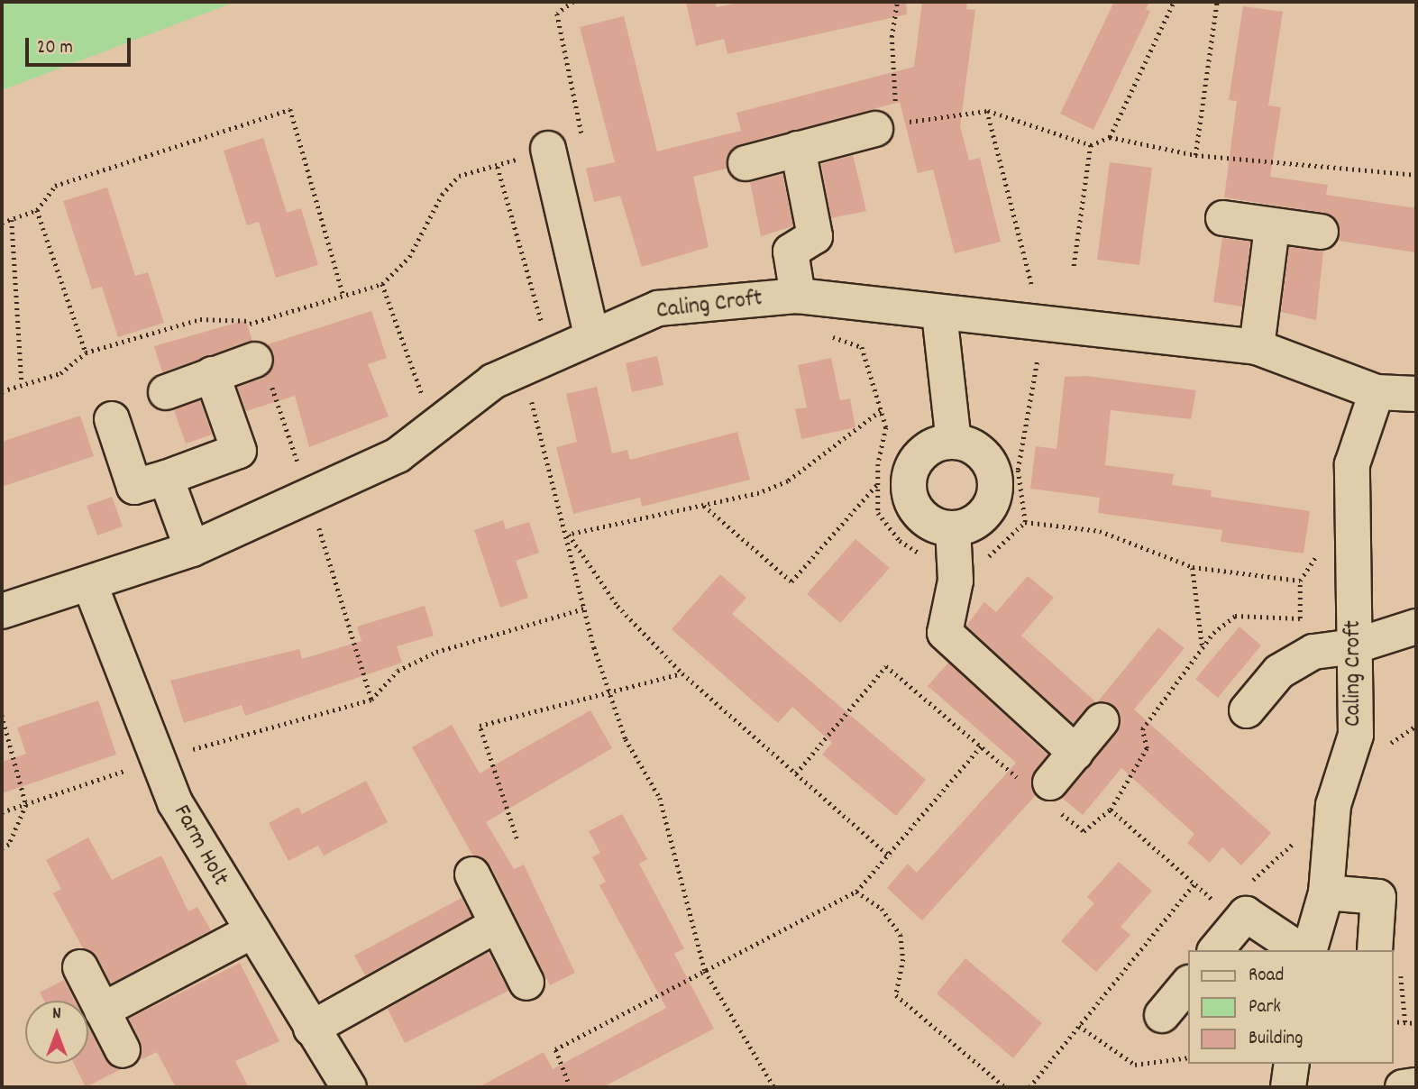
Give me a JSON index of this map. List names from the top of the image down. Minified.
{"streets":{"street":["Caling Croft","Farm Holt"]},"legend":["Road","Park","Building"],"scale_bar":"20 m","north":"top"}
